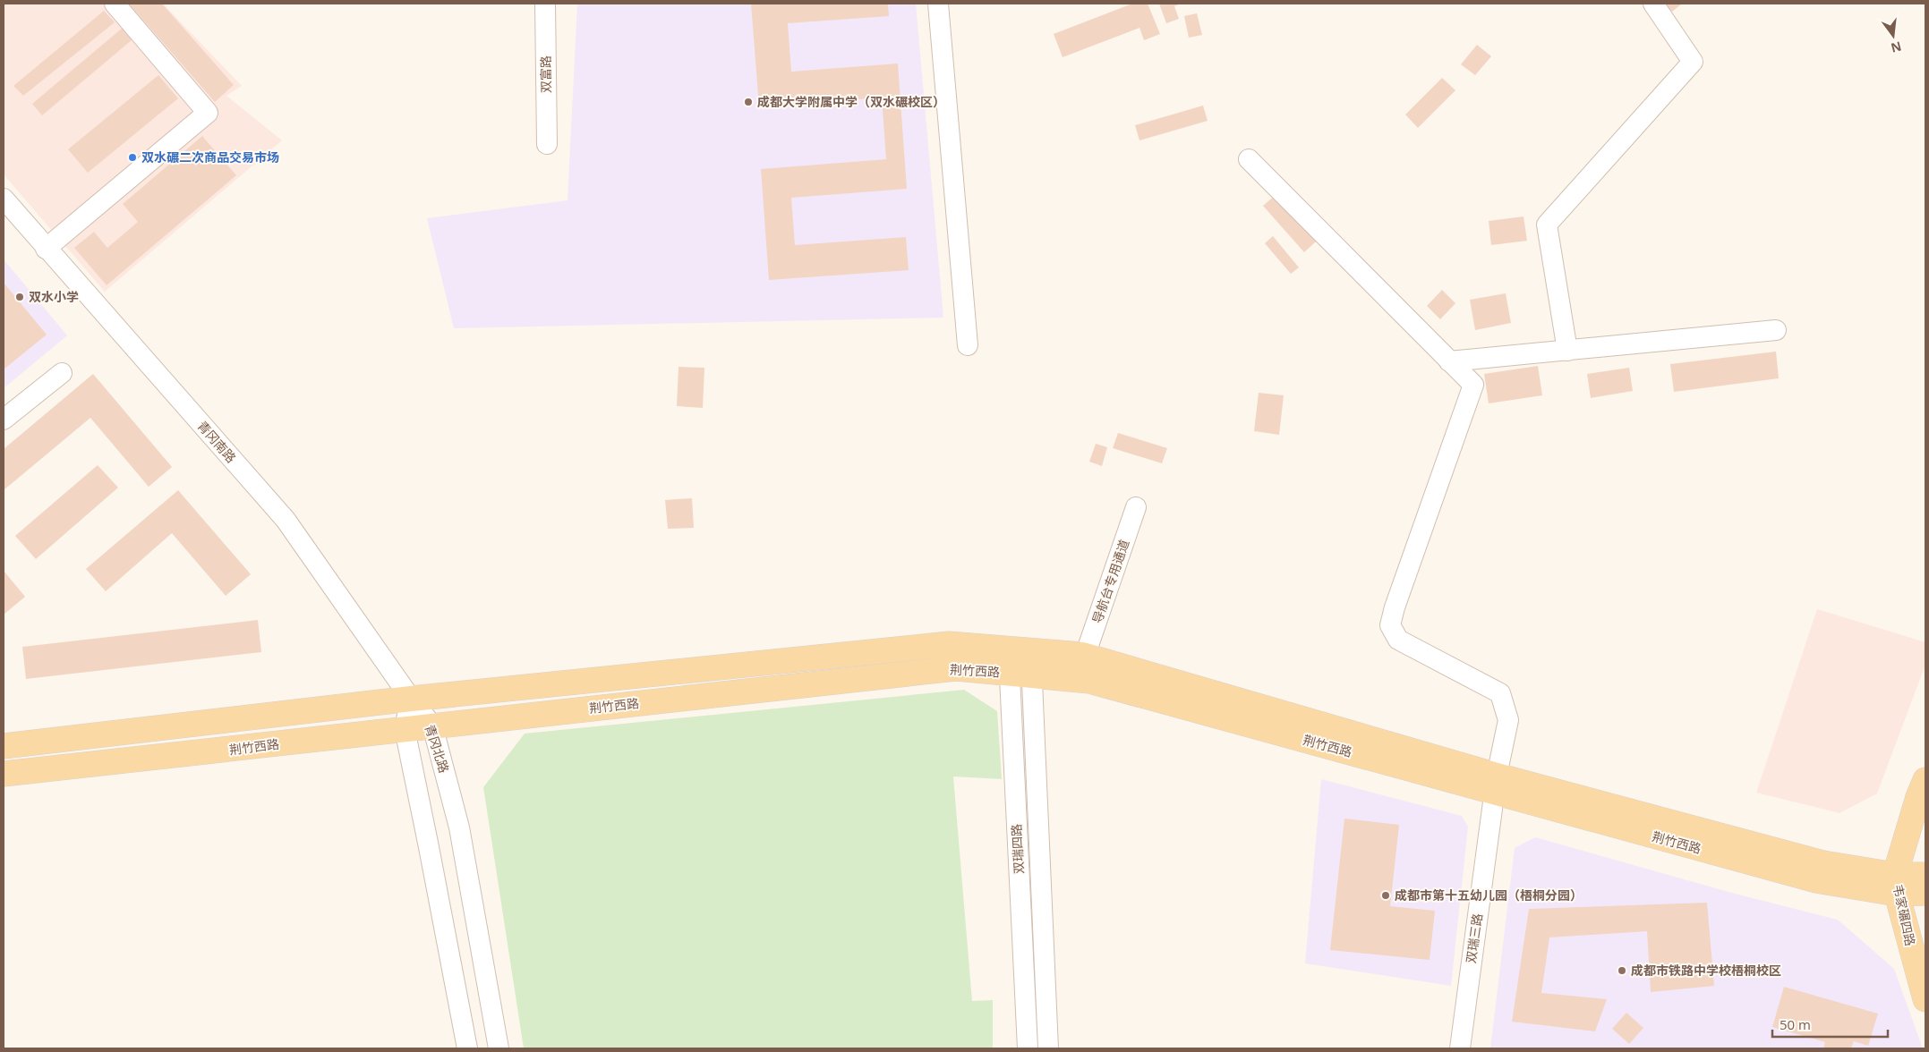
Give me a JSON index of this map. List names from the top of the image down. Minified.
{"streets":{"main road":["荆竹西路","韦家碾四路"],"street":["双富路","青冈南路","导航台专用通道","青冈北路","双瑞四路","双瑞三路"]},"crossings":[["青冈南路","荆竹西路"],["青冈南路","青冈北路"],["导航台专用通道","荆竹西路"],["荆竹西路","青冈北路"],["荆竹西路","双瑞四路"],["荆竹西路","韦家碾四路"],["荆竹西路","双瑞三路"]],"places":["成都大学附属中学（双水碾校区）","双水碾二次商品交易市场","双水小学","成都市第十五幼儿园（梧桐分园）","成都市铁路中学校梧桐校区"],"scale_bar":"50 m","north":"bottom"}
